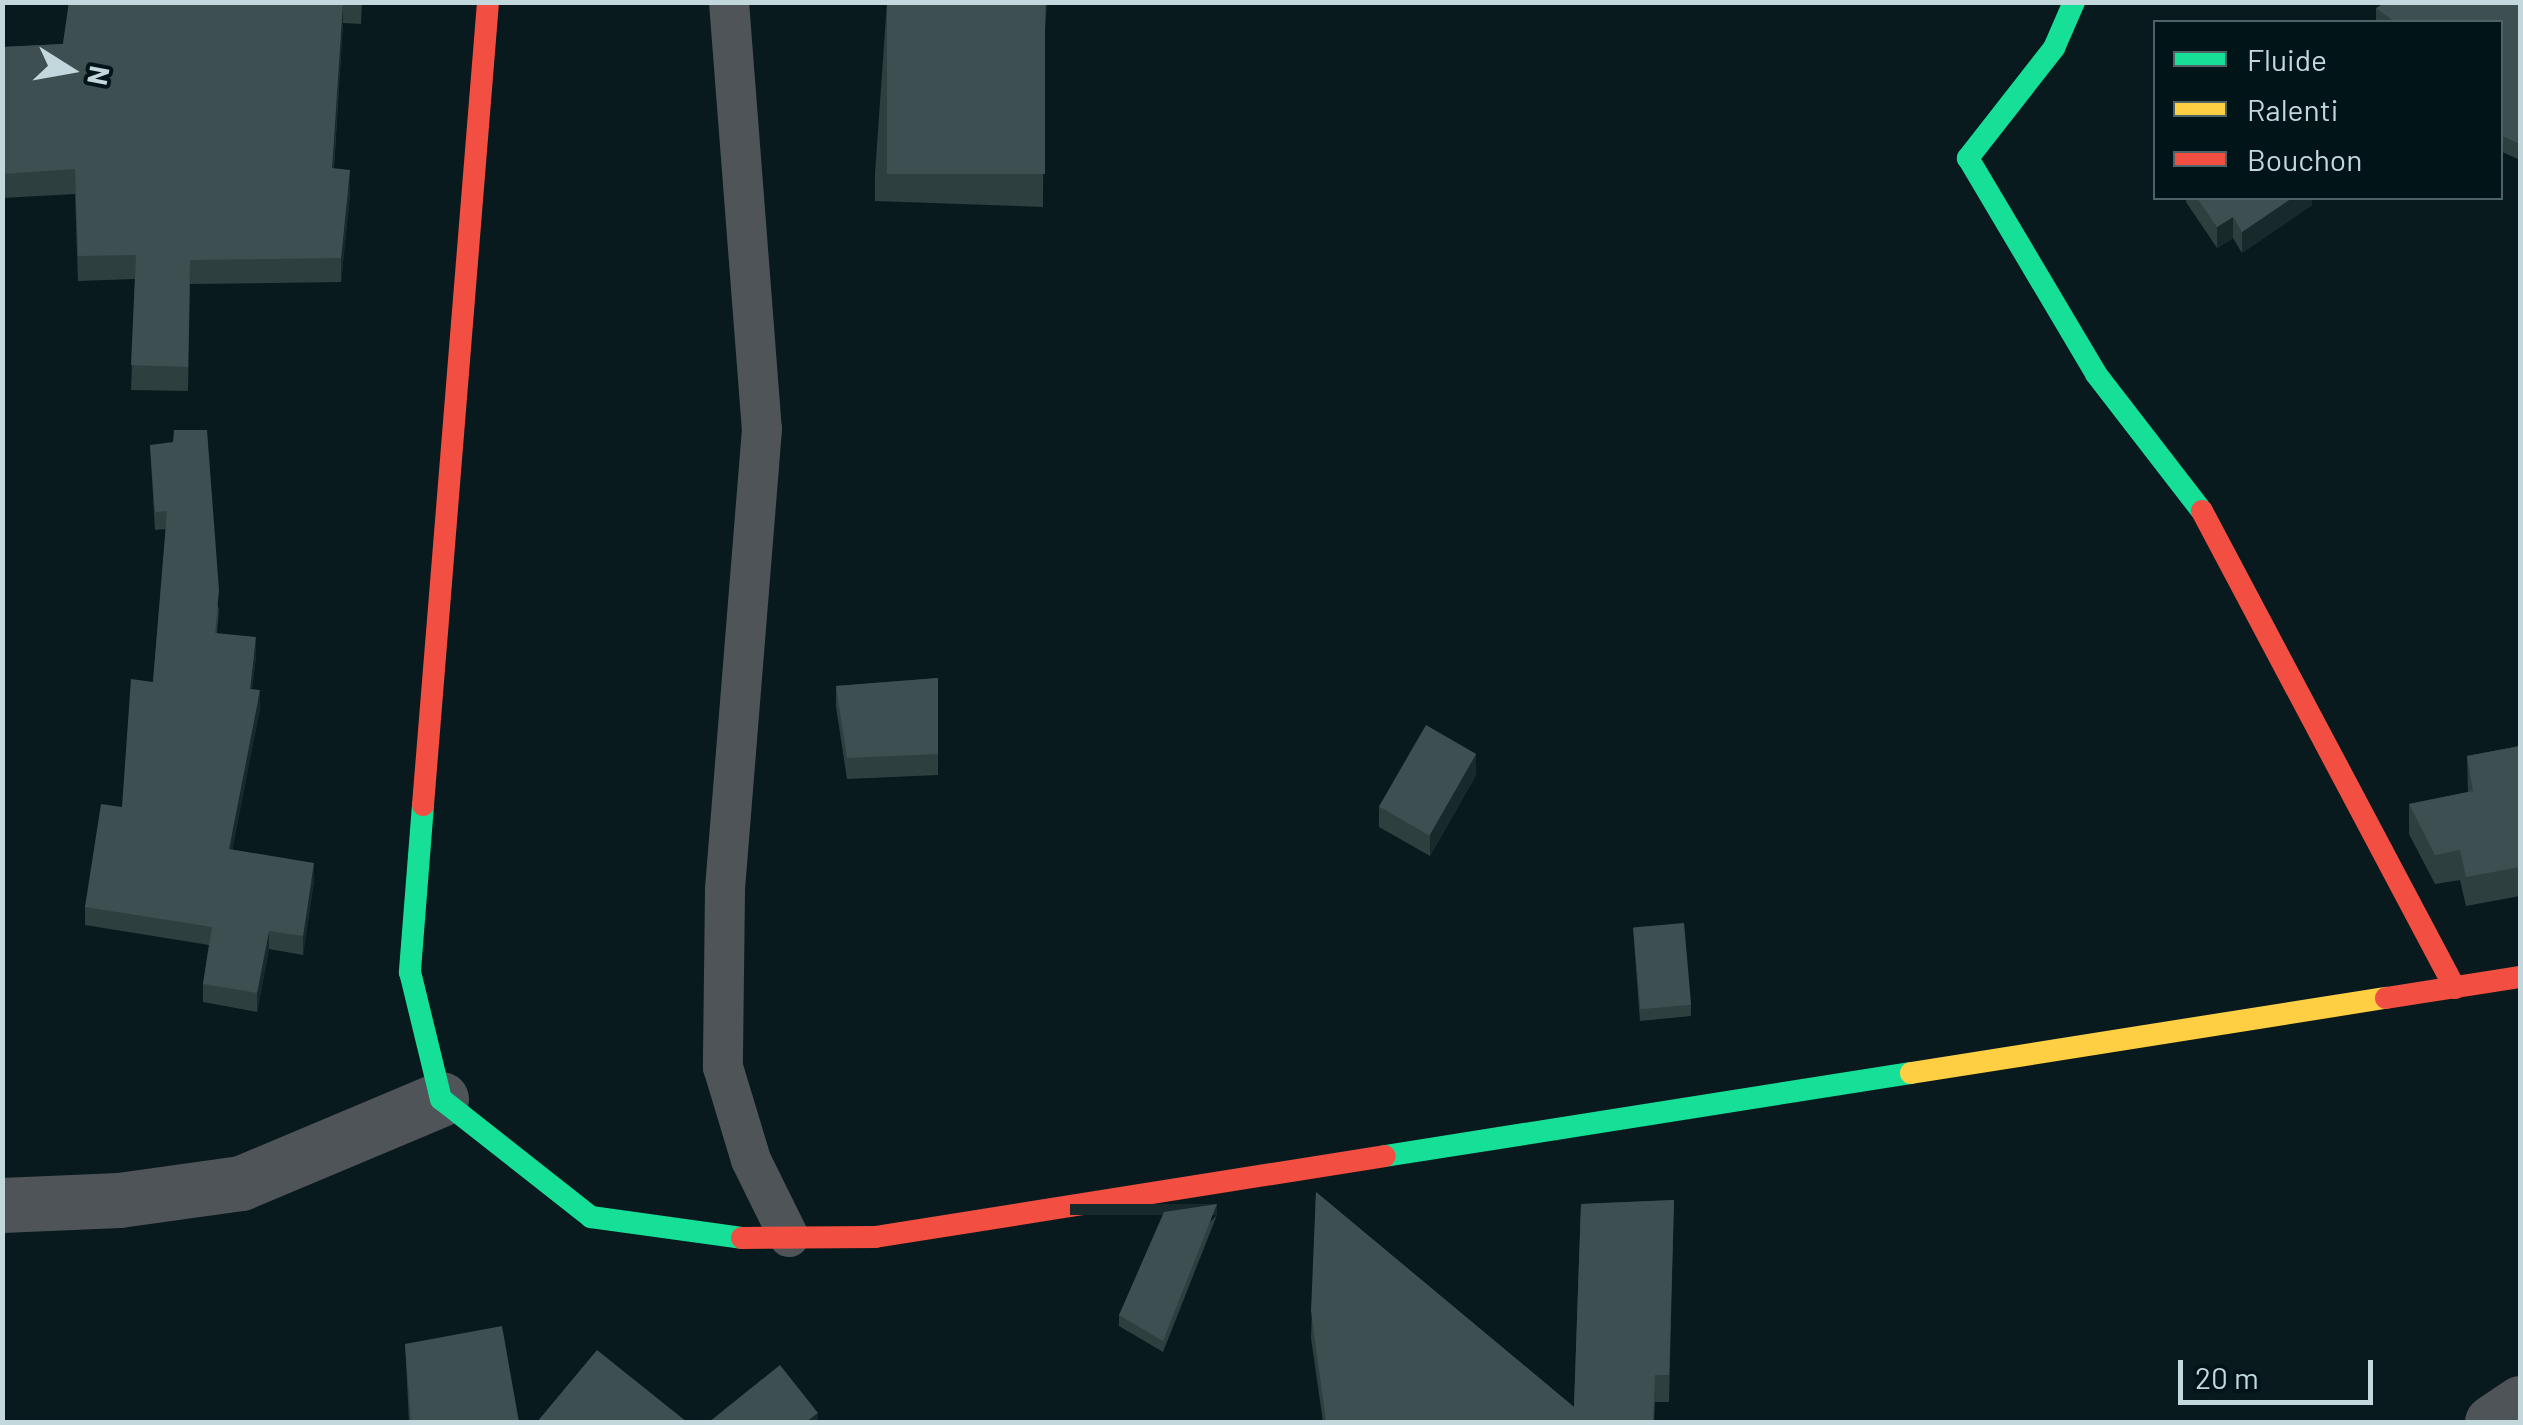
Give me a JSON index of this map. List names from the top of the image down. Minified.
{"legend":["Fluide","Ralenti","Bouchon"],"scale_bar":"20 m","north":"right"}
